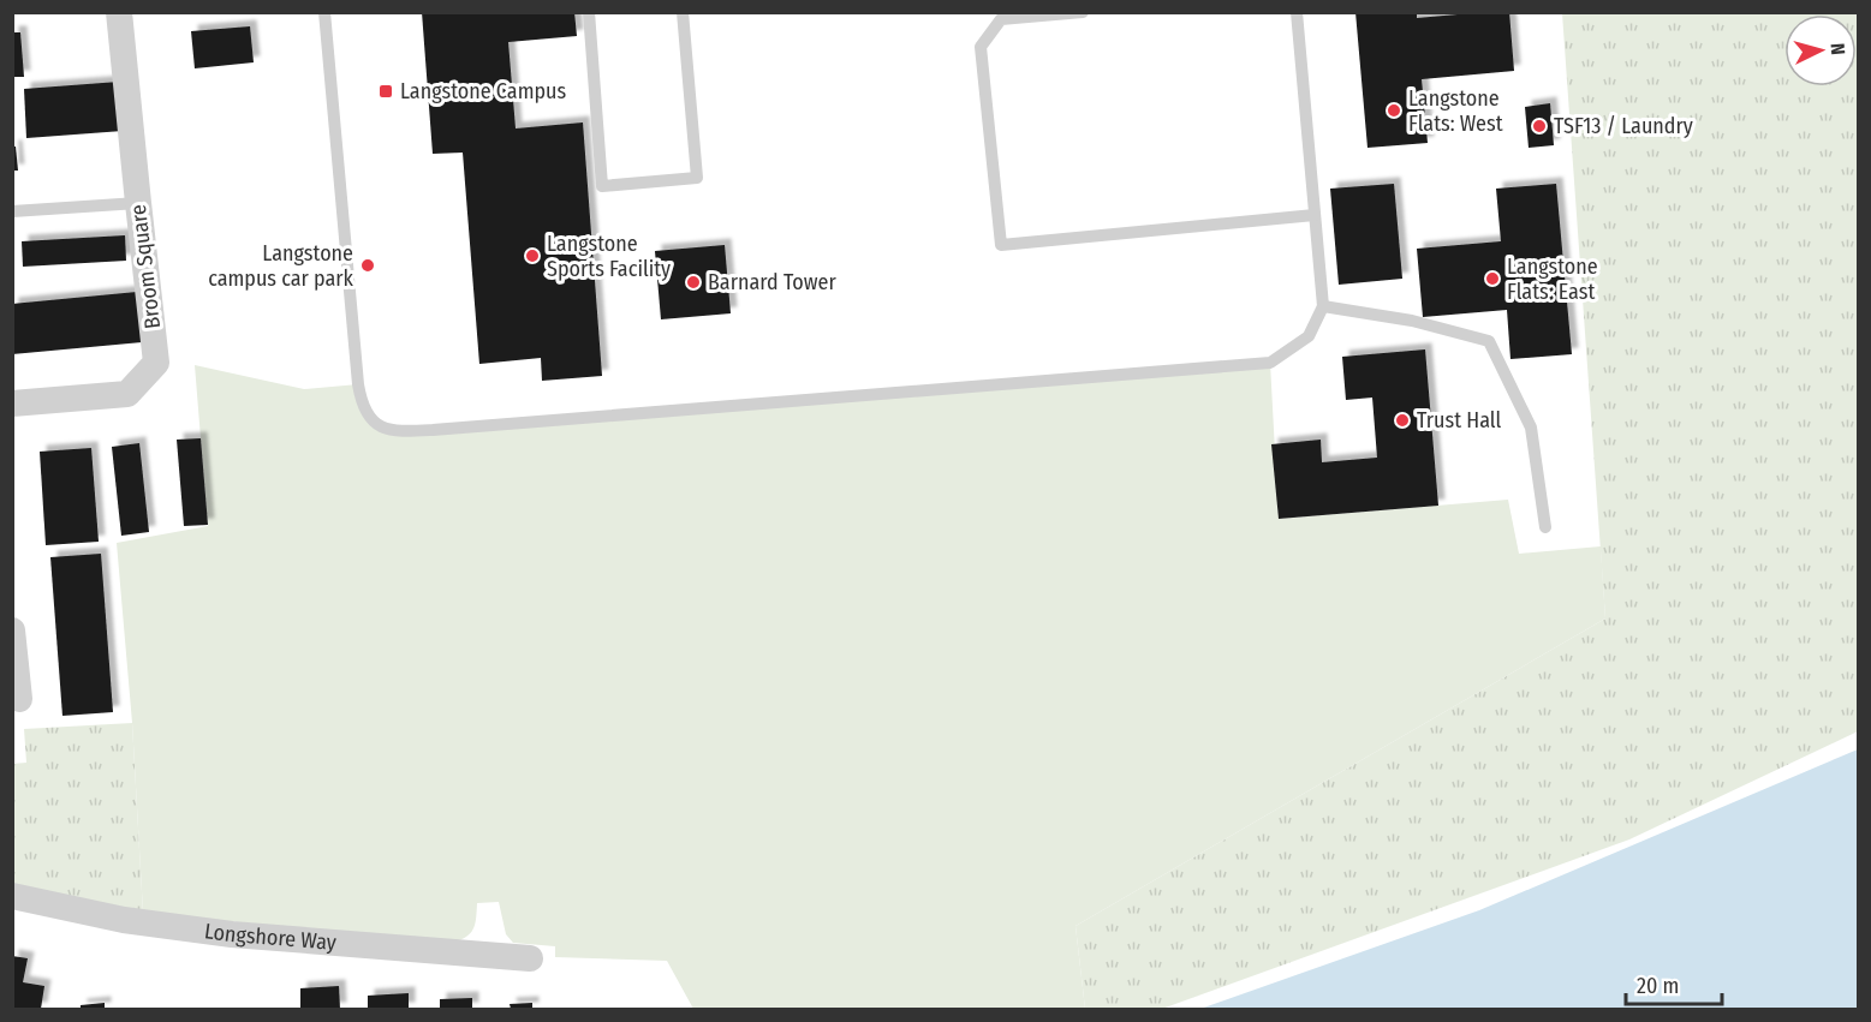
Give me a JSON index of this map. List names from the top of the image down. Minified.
{"streets":{"street":["Broom Square","Longshore Way"]},"places":{"transit":["Langstone Campus"],"other":["Langstone Flats: West","TSF13 / Laundry","Langstone Sports Facility","Langstone campus car park","Langstone Flats: East","Barnard Tower","Trust Hall"]},"scale_bar":"20 m","north":"right"}
